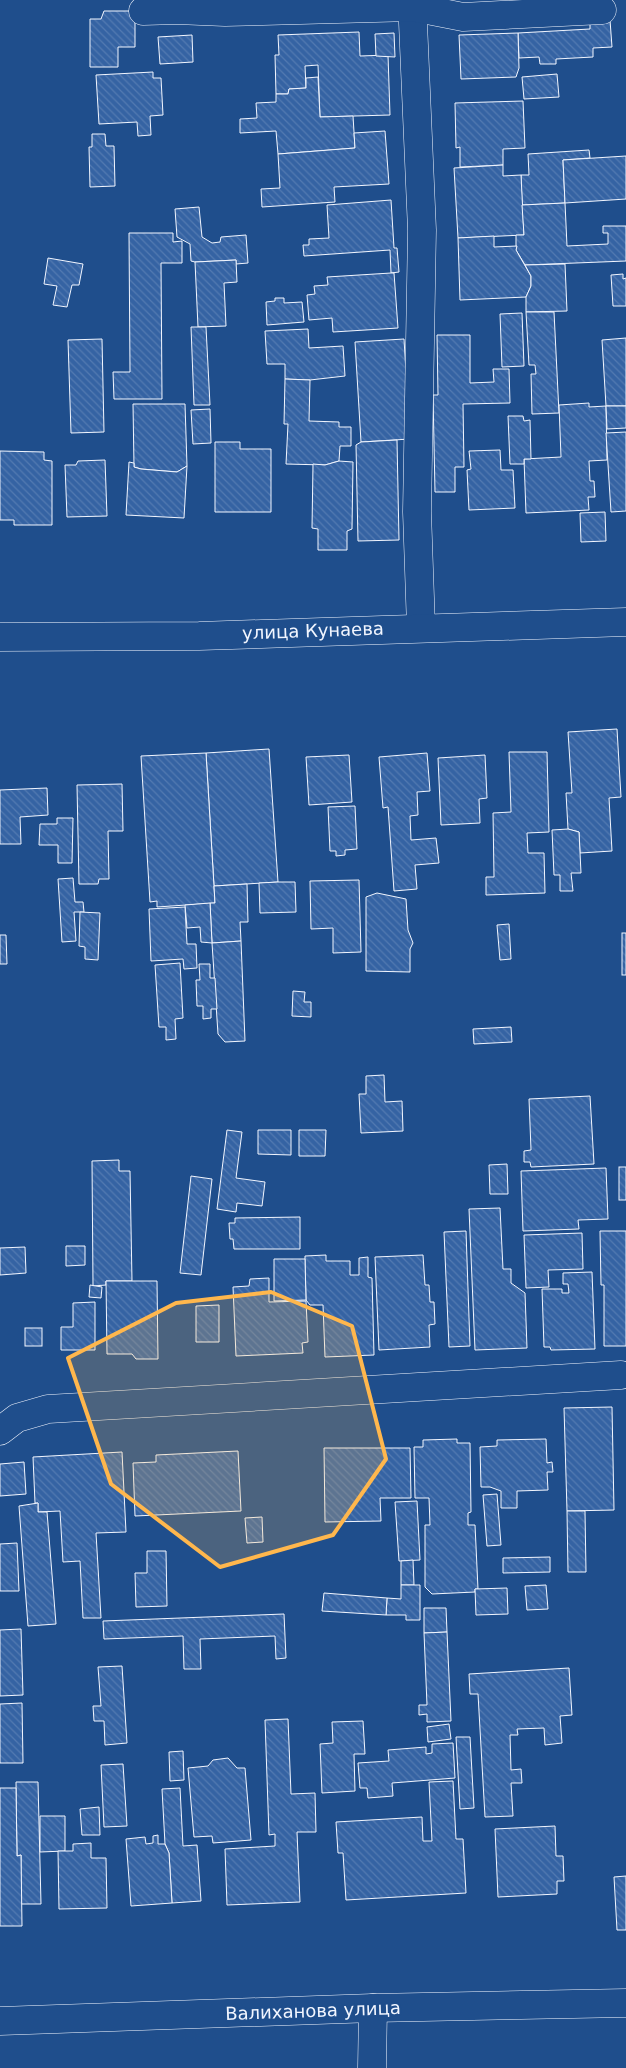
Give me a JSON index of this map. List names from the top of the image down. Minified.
{"streets":{"street":["улица Кунаева","Валиханова улица"]}}
